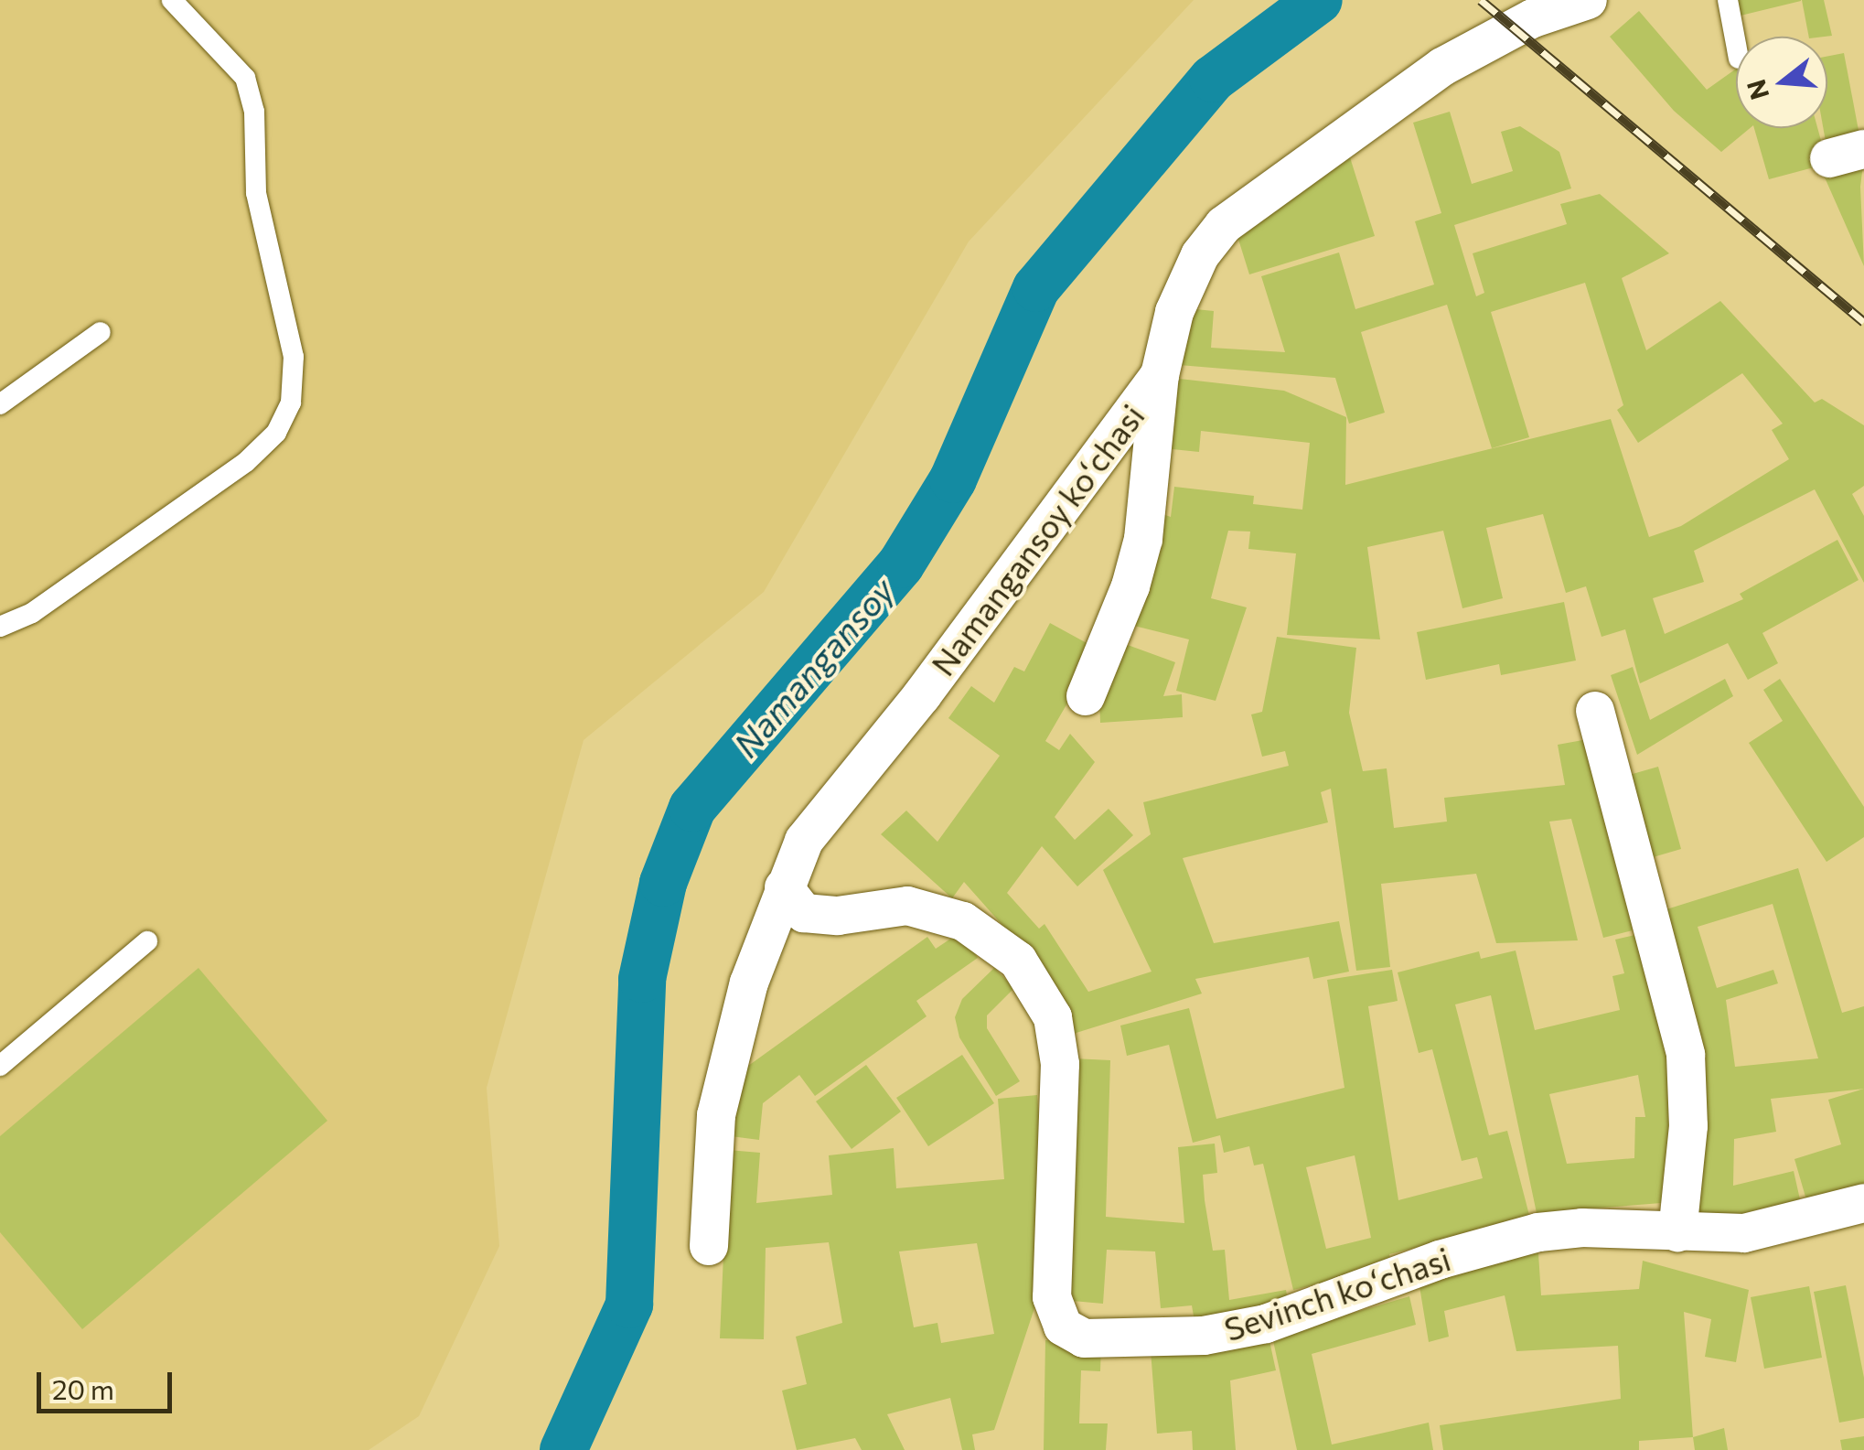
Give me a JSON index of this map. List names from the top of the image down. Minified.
{"streets":{"street":["Namangansoy koʻchasi","Sevinch koʻchasi"]},"crossings":[["Namangansoy koʻchasi","Sevinch koʻchasi"]],"water":["Namangansoy"],"scale_bar":"20 m","north":"left"}
